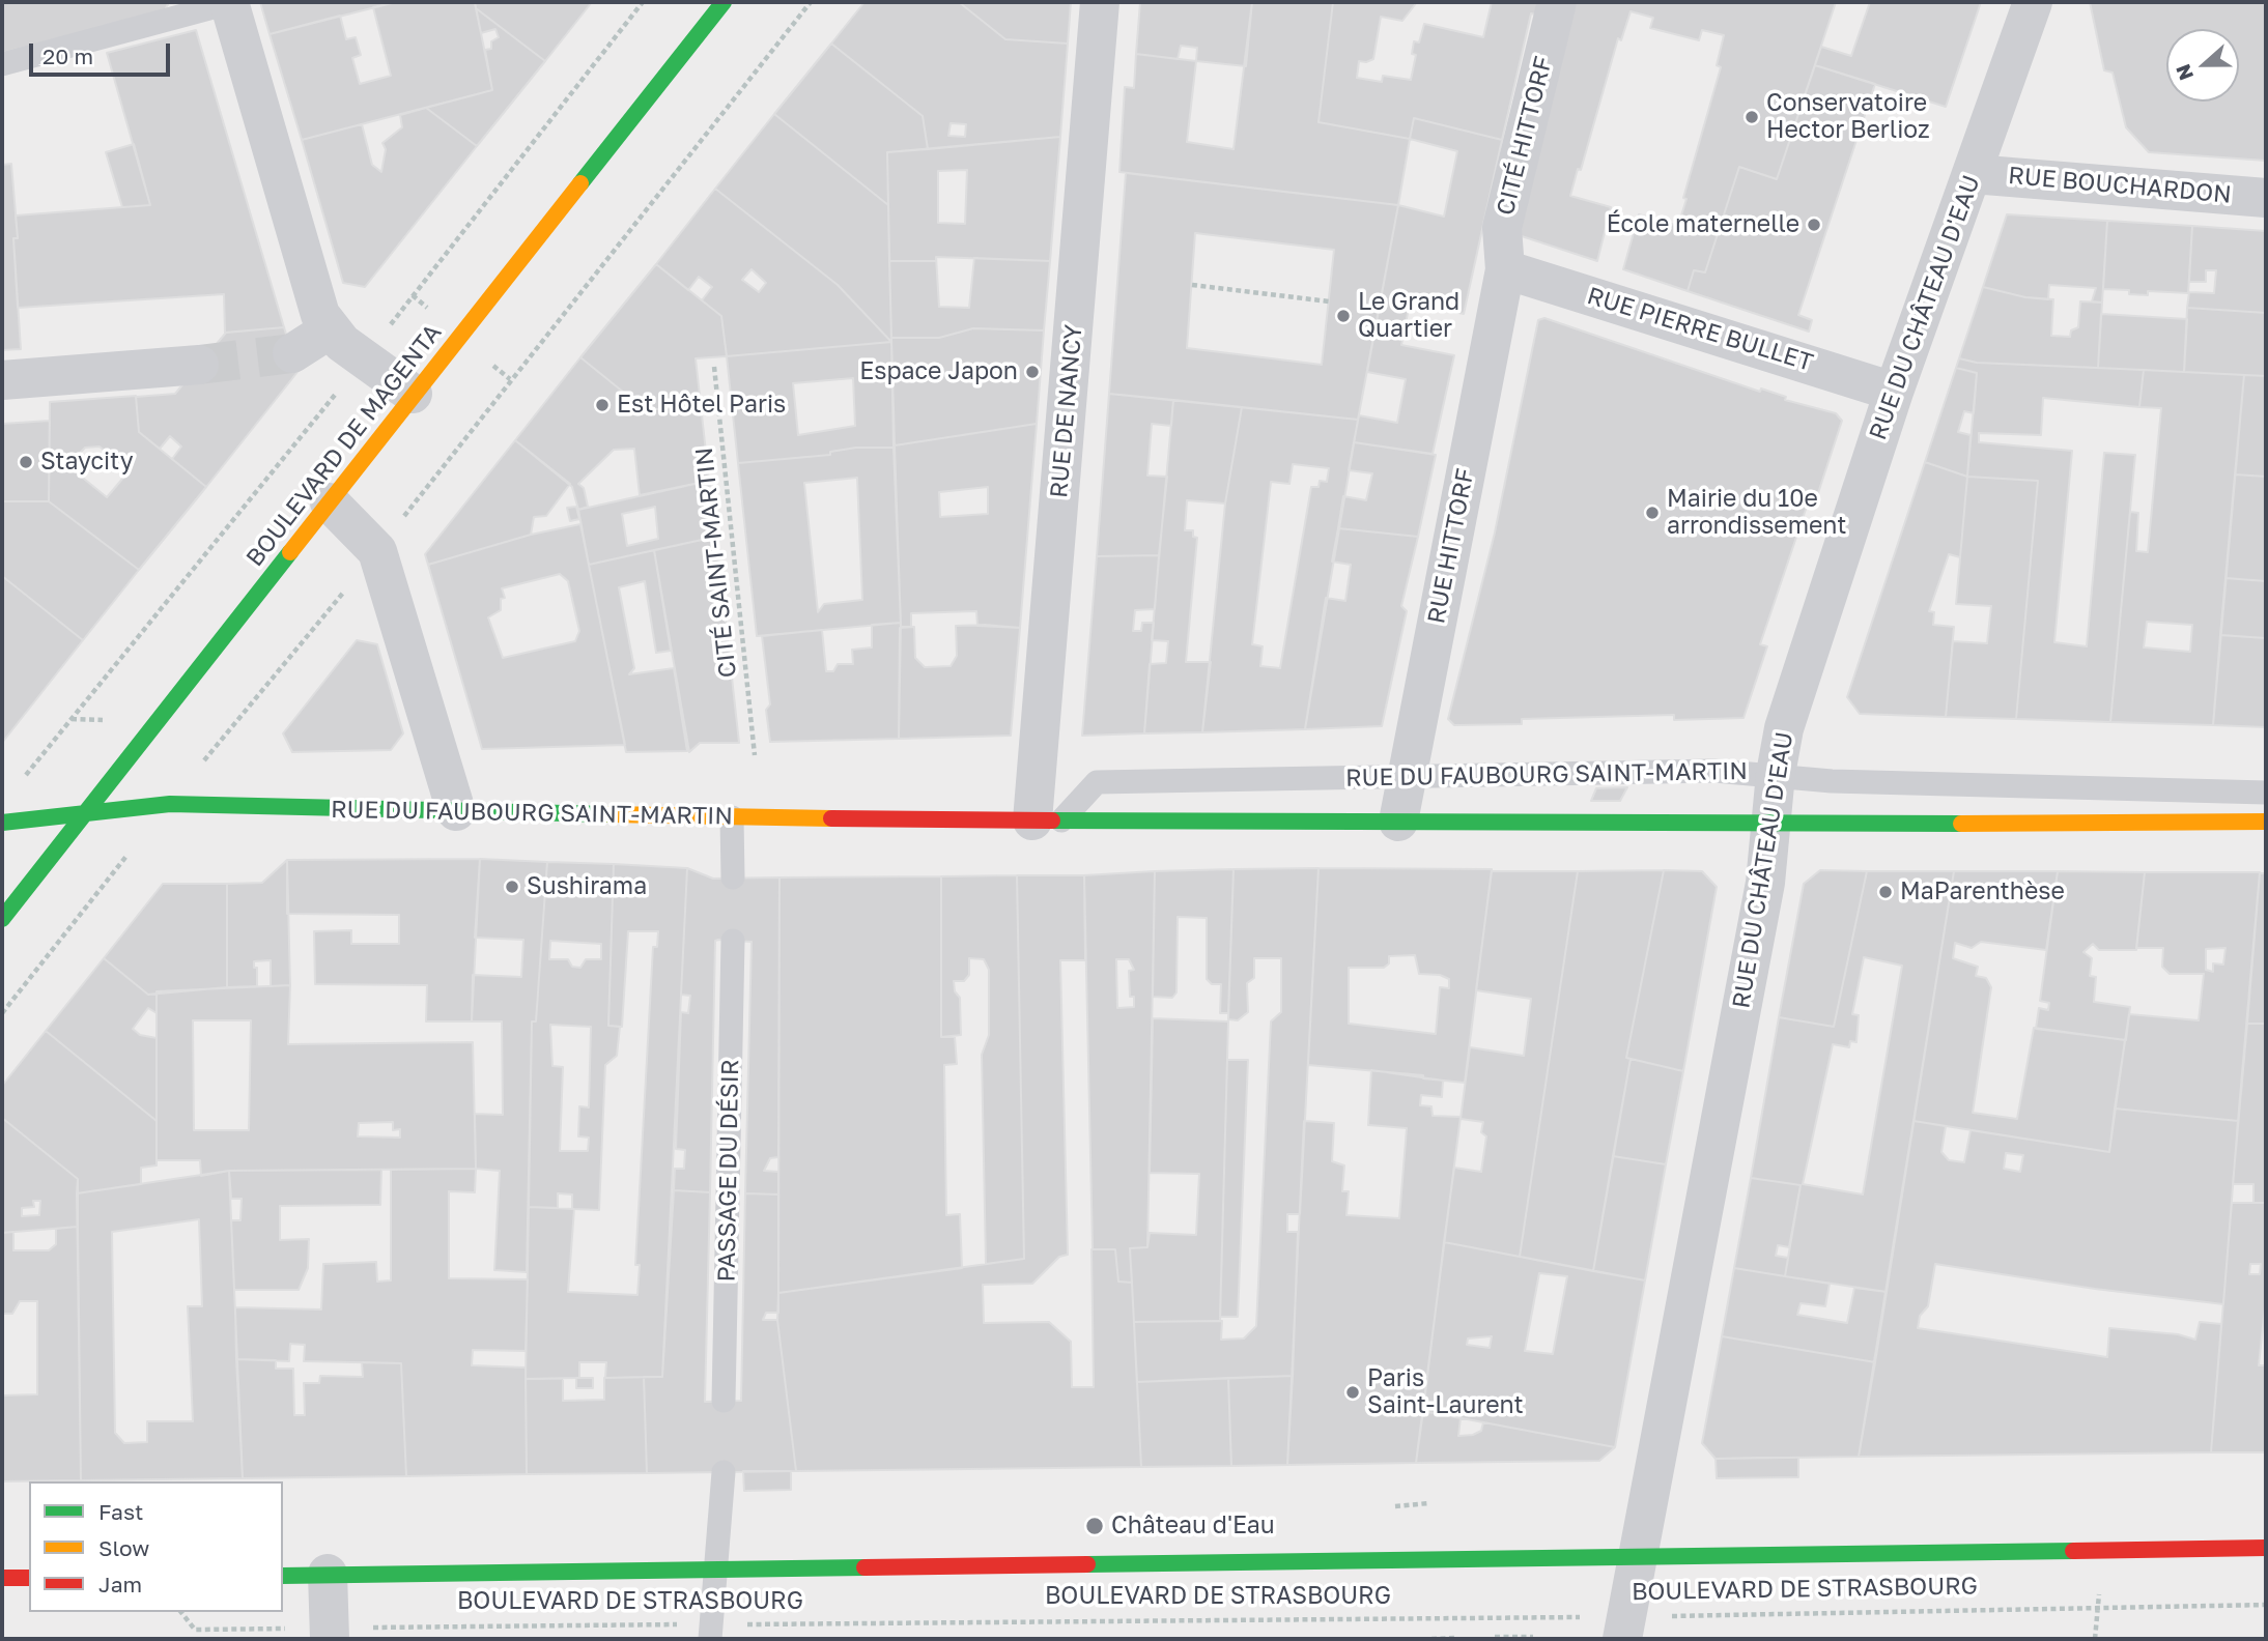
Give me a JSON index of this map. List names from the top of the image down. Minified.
{"streets":{"main road":["BOULEVARD DE MAGENTA","RUE DU FAUBOURG SAINT-MARTIN","BOULEVARD DE STRASBOURG"],"street":["CITÉ HITTORF","RUE BOUCHARDON","RUE DU CHÂTEAU D'EAU","RUE PIERRE BULLET","RUE DE NANCY","RUE HITTORF"],"lane":["PASSAGE DU DÉSIR"],"path":["CITÉ SAINT-MARTIN"]},"crossings":[["CITÉ HITTORF","RUE PIERRE BULLET"],["CITÉ HITTORF","RUE HITTORF"],["RUE BOUCHARDON","RUE DU CHÂTEAU D'EAU"],["RUE DU CHÂTEAU D'EAU","RUE PIERRE BULLET"],["RUE DU CHÂTEAU D'EAU","RUE DU FAUBOURG SAINT-MARTIN"],["RUE DU CHÂTEAU D'EAU","BOULEVARD DE STRASBOURG"],["RUE PIERRE BULLET","RUE HITTORF"],["RUE DE NANCY","RUE DU FAUBOURG SAINT-MARTIN"],["BOULEVARD DE MAGENTA","RUE DU FAUBOURG SAINT-MARTIN"],["RUE HITTORF","RUE DU FAUBOURG SAINT-MARTIN"]],"places":["Conservatoire Hector Berlioz","École maternelle","Le Grand Quartier","Espace Japon","Est Hôtel Paris","Staycity","Mairie du 10e arrondissement","Sushirama","MaParenthèse","Paris Saint-Laurent","Château d'Eau"],"legend":["Fast","Slow","Jam"],"scale_bar":"20 m","north":"left"}
